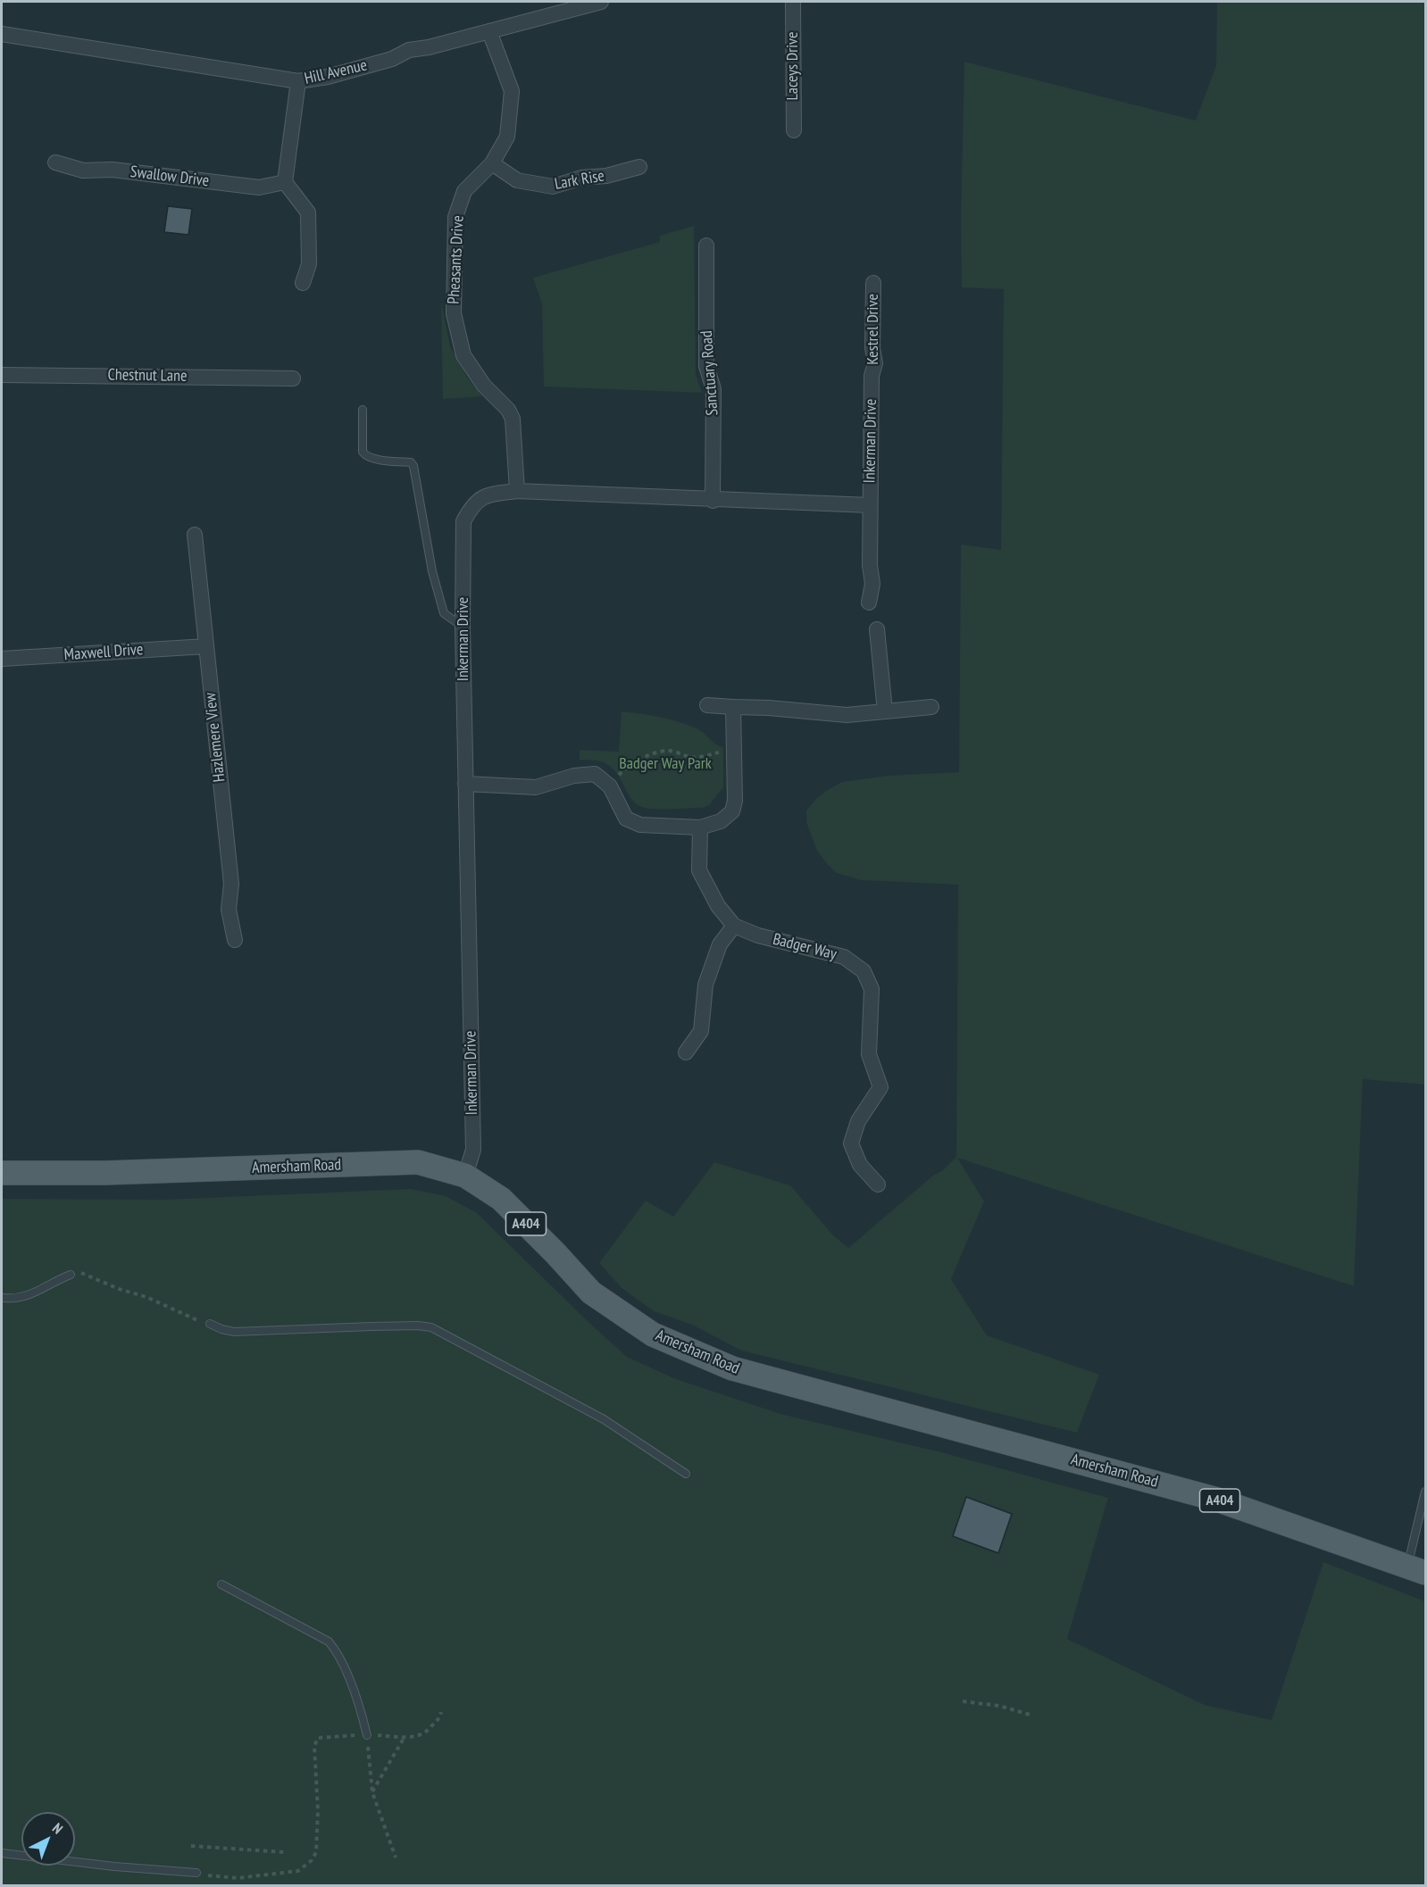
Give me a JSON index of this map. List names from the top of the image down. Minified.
{"streets":{"main road":["Amersham Road","A404"],"street":["Laceys Drive","Hill Avenue","Swallow Drive","Lark Rise","Pheasants Drive","Kestrel Drive","Sanctuary Road","Chestnut Lane","Inkerman Drive","Maxwell Drive","Hazlemere View","Badger Way"]},"crossings":[["Hill Avenue","Pheasants Drive"],["Lark Rise","Pheasants Drive"],["Pheasants Drive","Inkerman Drive"],["Kestrel Drive","Inkerman Drive"],["Sanctuary Road","Inkerman Drive"],["Inkerman Drive","Amersham Road"],["Maxwell Drive","Hazlemere View"]],"parks":["Badger Way Park"],"north":"top right"}
